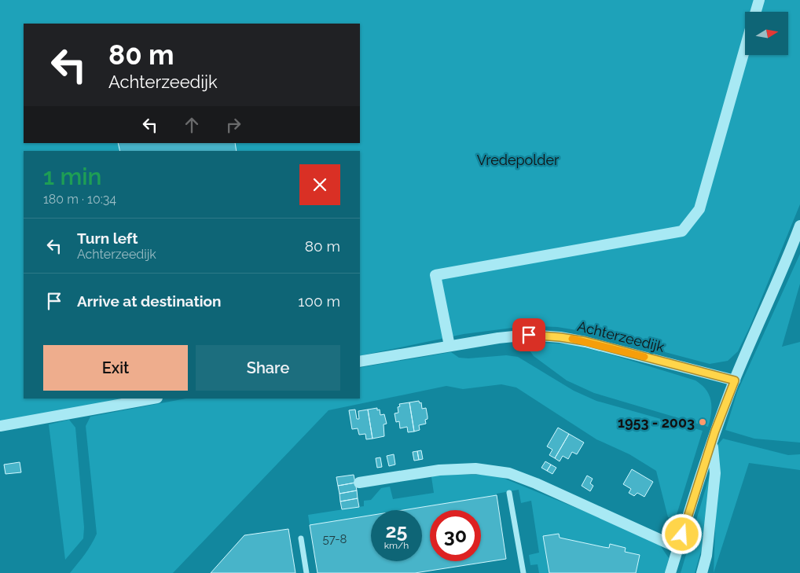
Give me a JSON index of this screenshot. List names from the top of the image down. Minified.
{"streets":{"street":["Achterzeedijk"]},"parks":["Vredepolder"],"places":["1953 - 2003"],"house_numbers":["57-8"],"north":"right","page":{"turn":["80 m","Achterzeedijk"],"heading":["1 min","180 m · 10:34"],"list":[{"name":"Turn left","note":"Achterzeedijk","value":"80 m"},{"name":"Arrive at destination","value":"100 m"}],"buttons":["Exit","Share"],"speed":"25 km/h","limit":"30"}}
